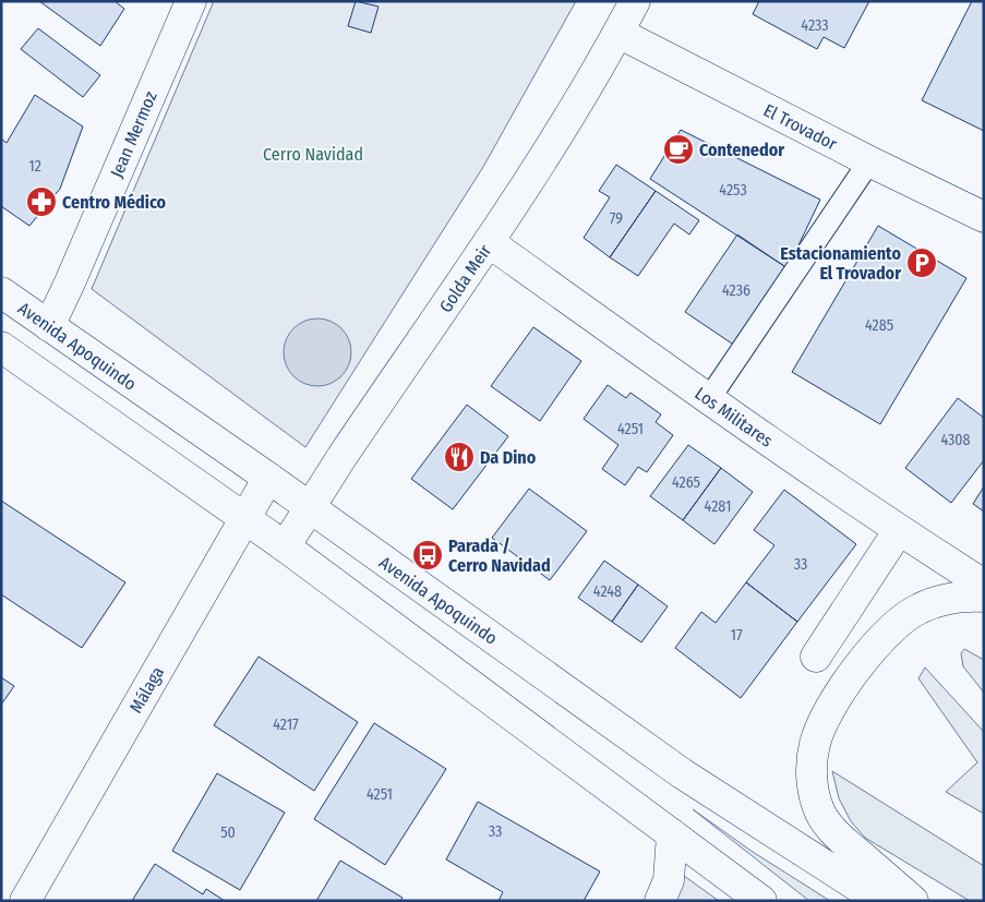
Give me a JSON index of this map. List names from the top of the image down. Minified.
{"streets":{"street":["El Trovador","Jean Mermoz","Golda Meir","Avenida Apoquindo","Los Militares","Málaga"]},"crossings":[["El Trovador","Golda Meir"],["Jean Mermoz","Avenida Apoquindo"],["Golda Meir","Avenida Apoquindo"],["Golda Meir","Los Militares"],["Avenida Apoquindo","Málaga"]],"parks":["Cerro Navidad"],"places":{"cafe":["Contenedor"],"pharmacy":["Centro Médico"],"parking":["Estacionamiento El Trovador"],"restaurant":["Da Dino"],"bus stop":["Parada / Cerro Navidad"]},"house_numbers":["4233","12","4253","79","4236","4285","4251","4308","4265","4281","33","4248","17","4217","4251","33","50"]}
